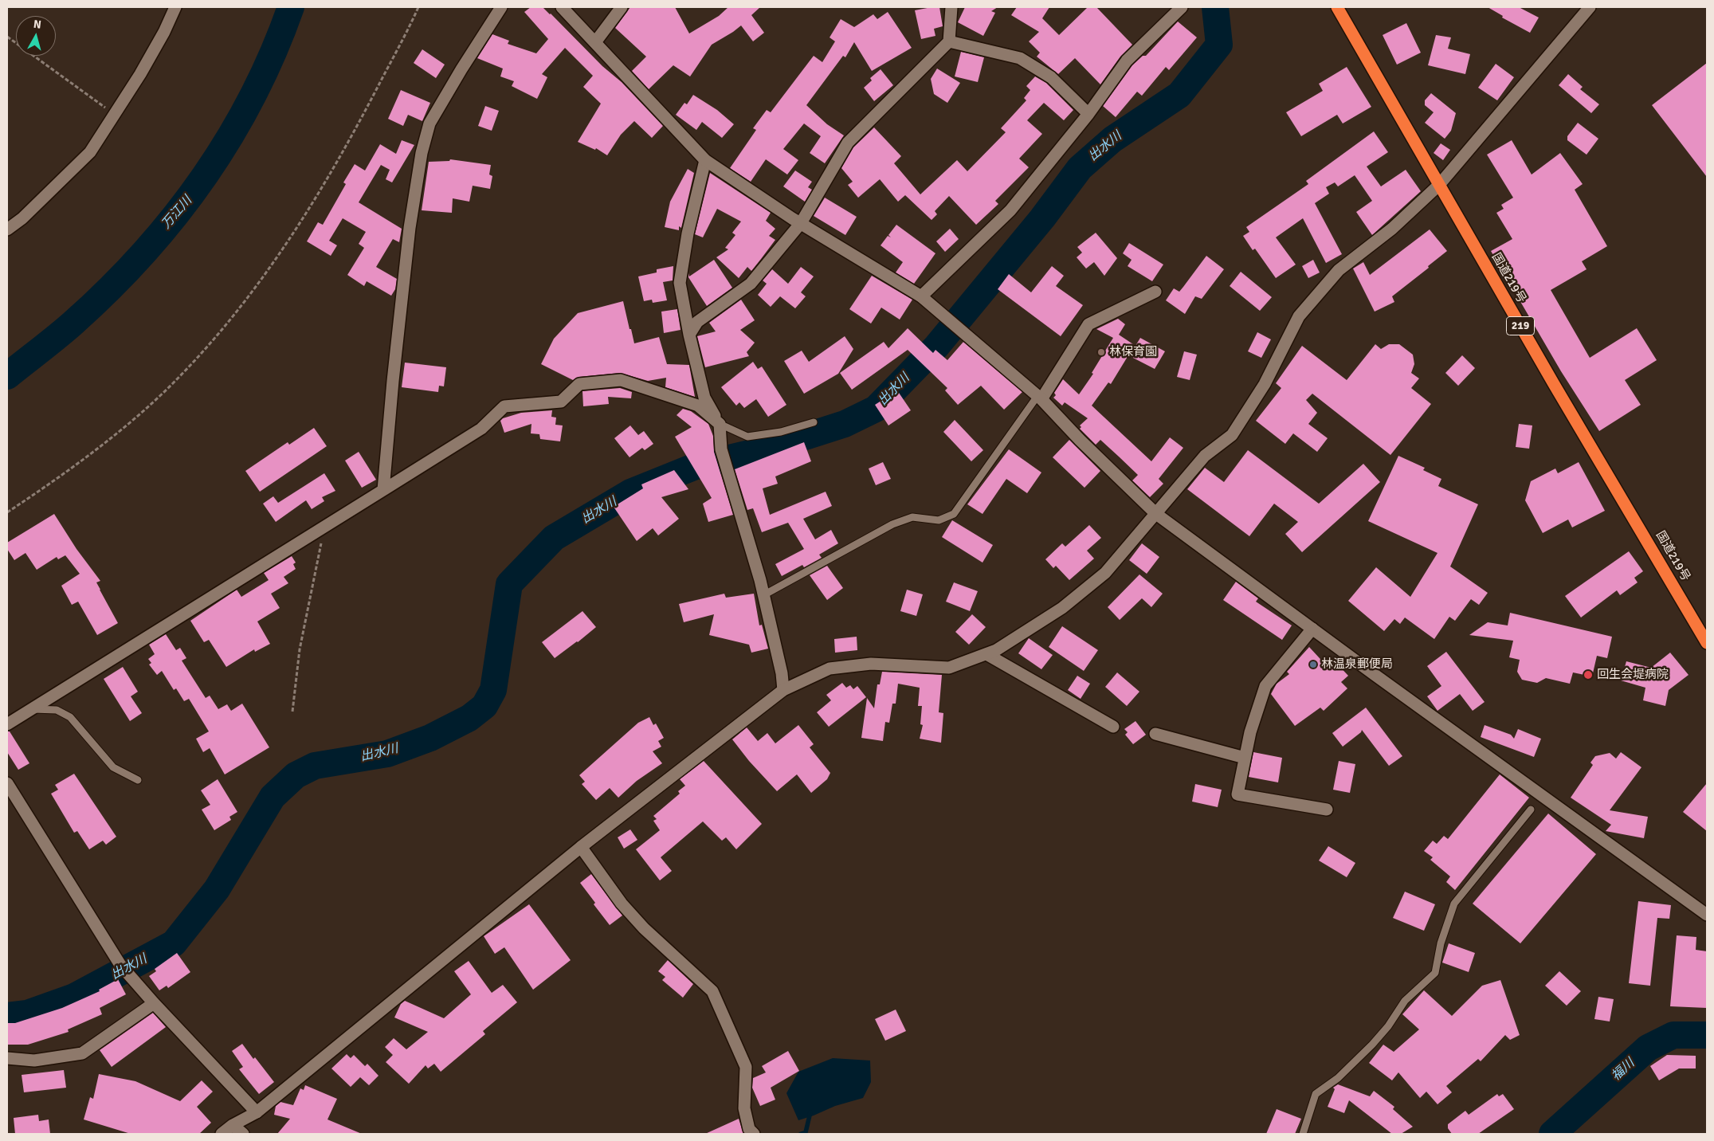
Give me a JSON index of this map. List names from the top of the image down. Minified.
{"streets":{"highway":["国道219号","219"]},"water":["出水川","万江川","福川"],"places":["林保育園","林温泉郵便局","回生会堤病院"],"north":"top"}
